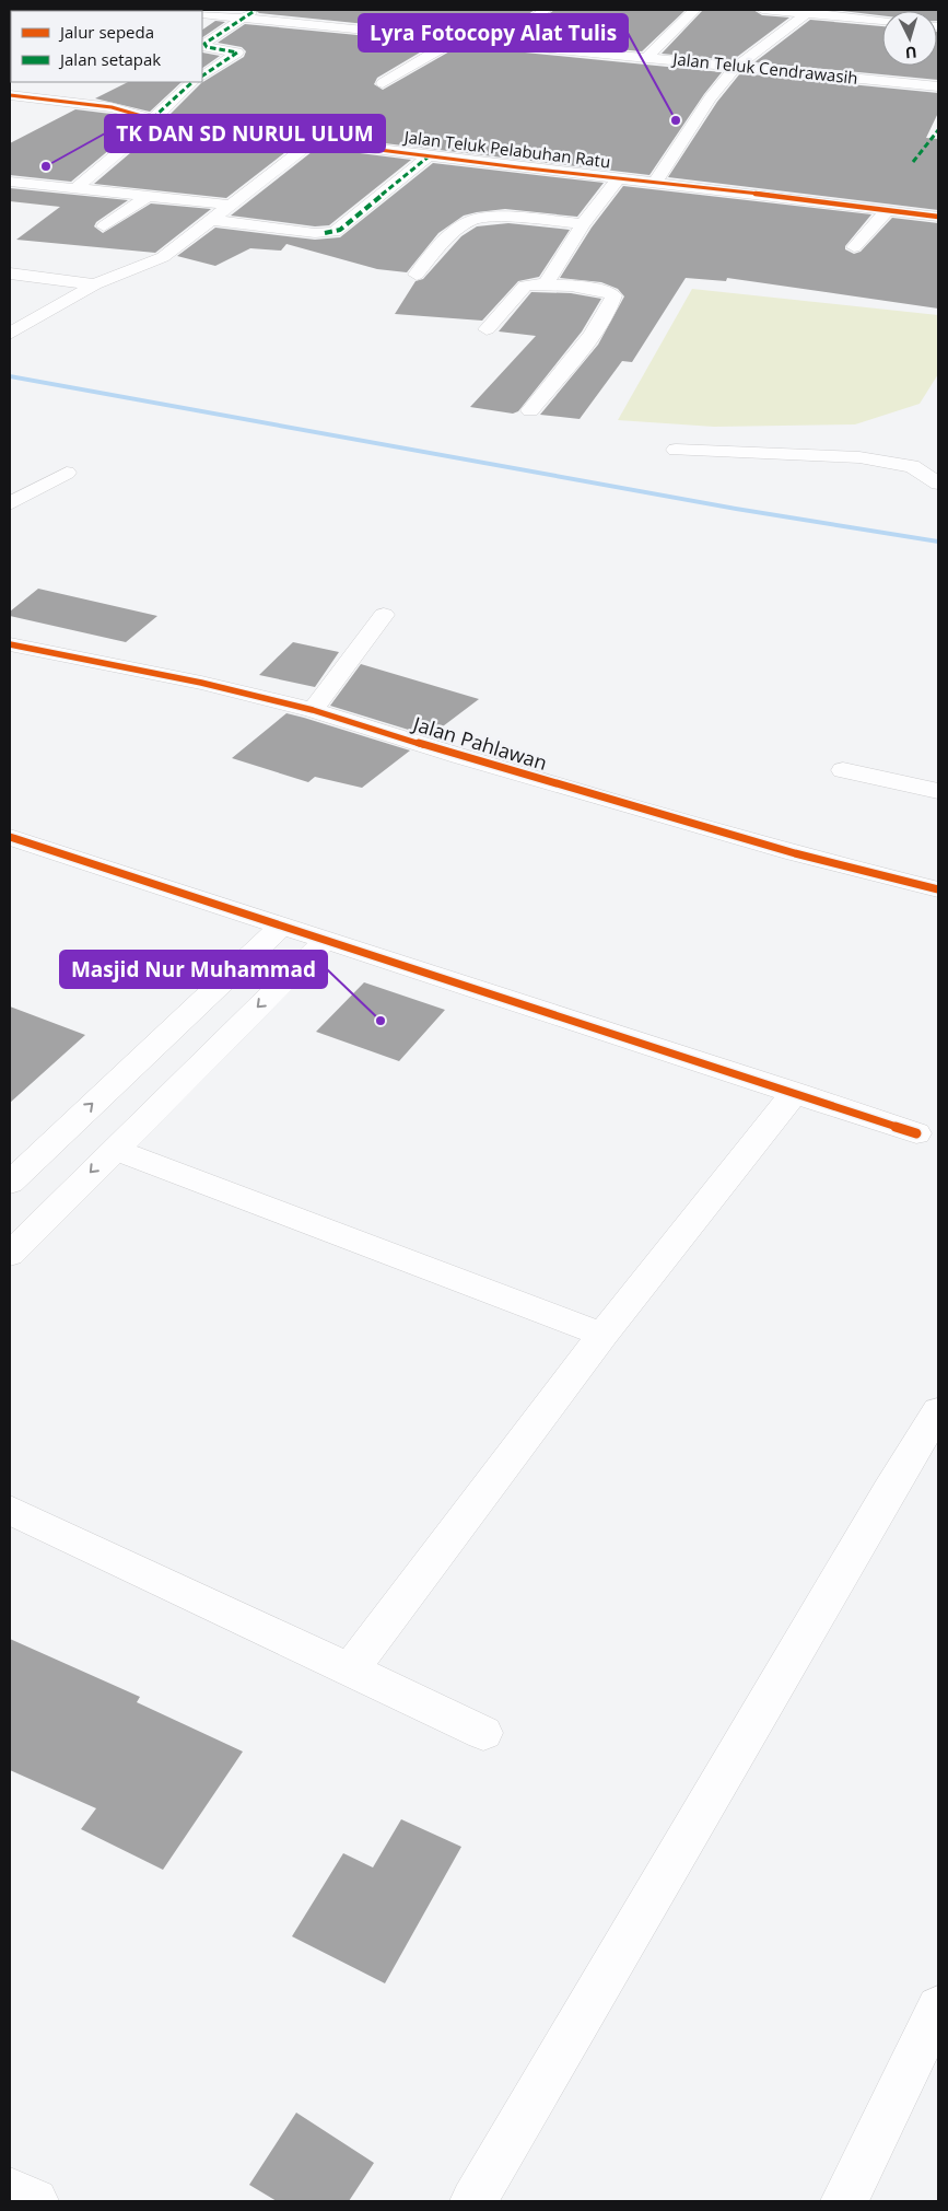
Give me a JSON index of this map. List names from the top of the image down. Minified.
{"streets":{"street":["Jalan Teluk Cendrawasih","Jalan Teluk Pelabuhan Ratu","Jalan Pahlawan"]},"places":["Lyra Fotocopy Alat Tulis","TK DAN SD NURUL ULUM","Masjid Nur Muhammad"],"legend":["Jalur sepeda","Jalan setapak"],"north":"bottom"}
